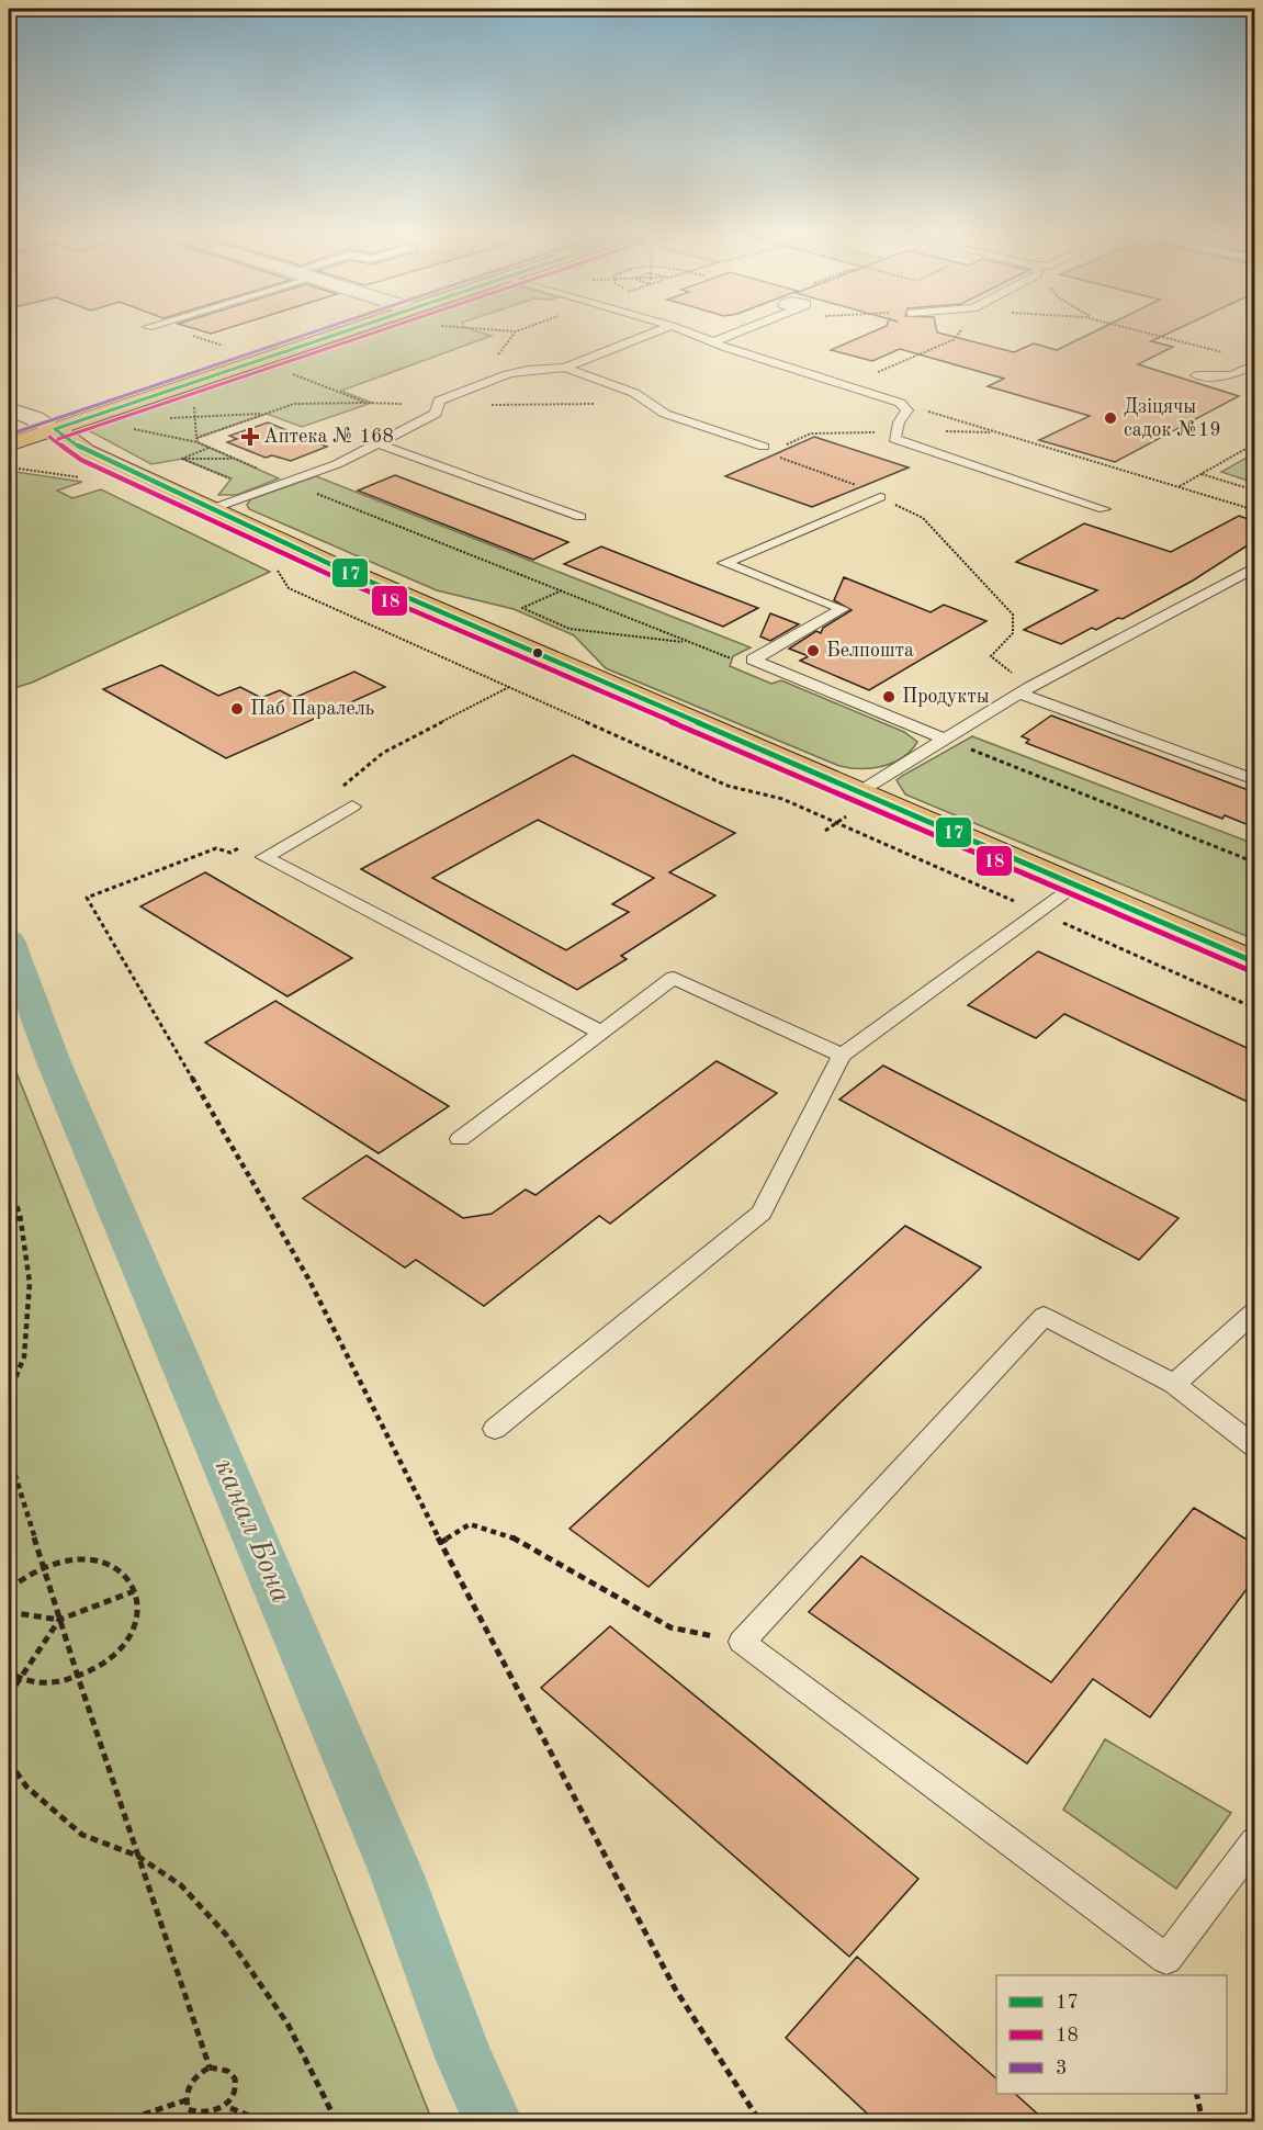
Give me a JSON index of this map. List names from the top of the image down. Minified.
{"water":["канал Бона"],"places":{"other":["Дзіцячы садок №19","Белпошта","Продукты","Паб Паралель"],"health":["Аптека № 168"]},"lines":["transit line 17","transit line 18","transit line 3"],"legend":["17","18","3"]}
